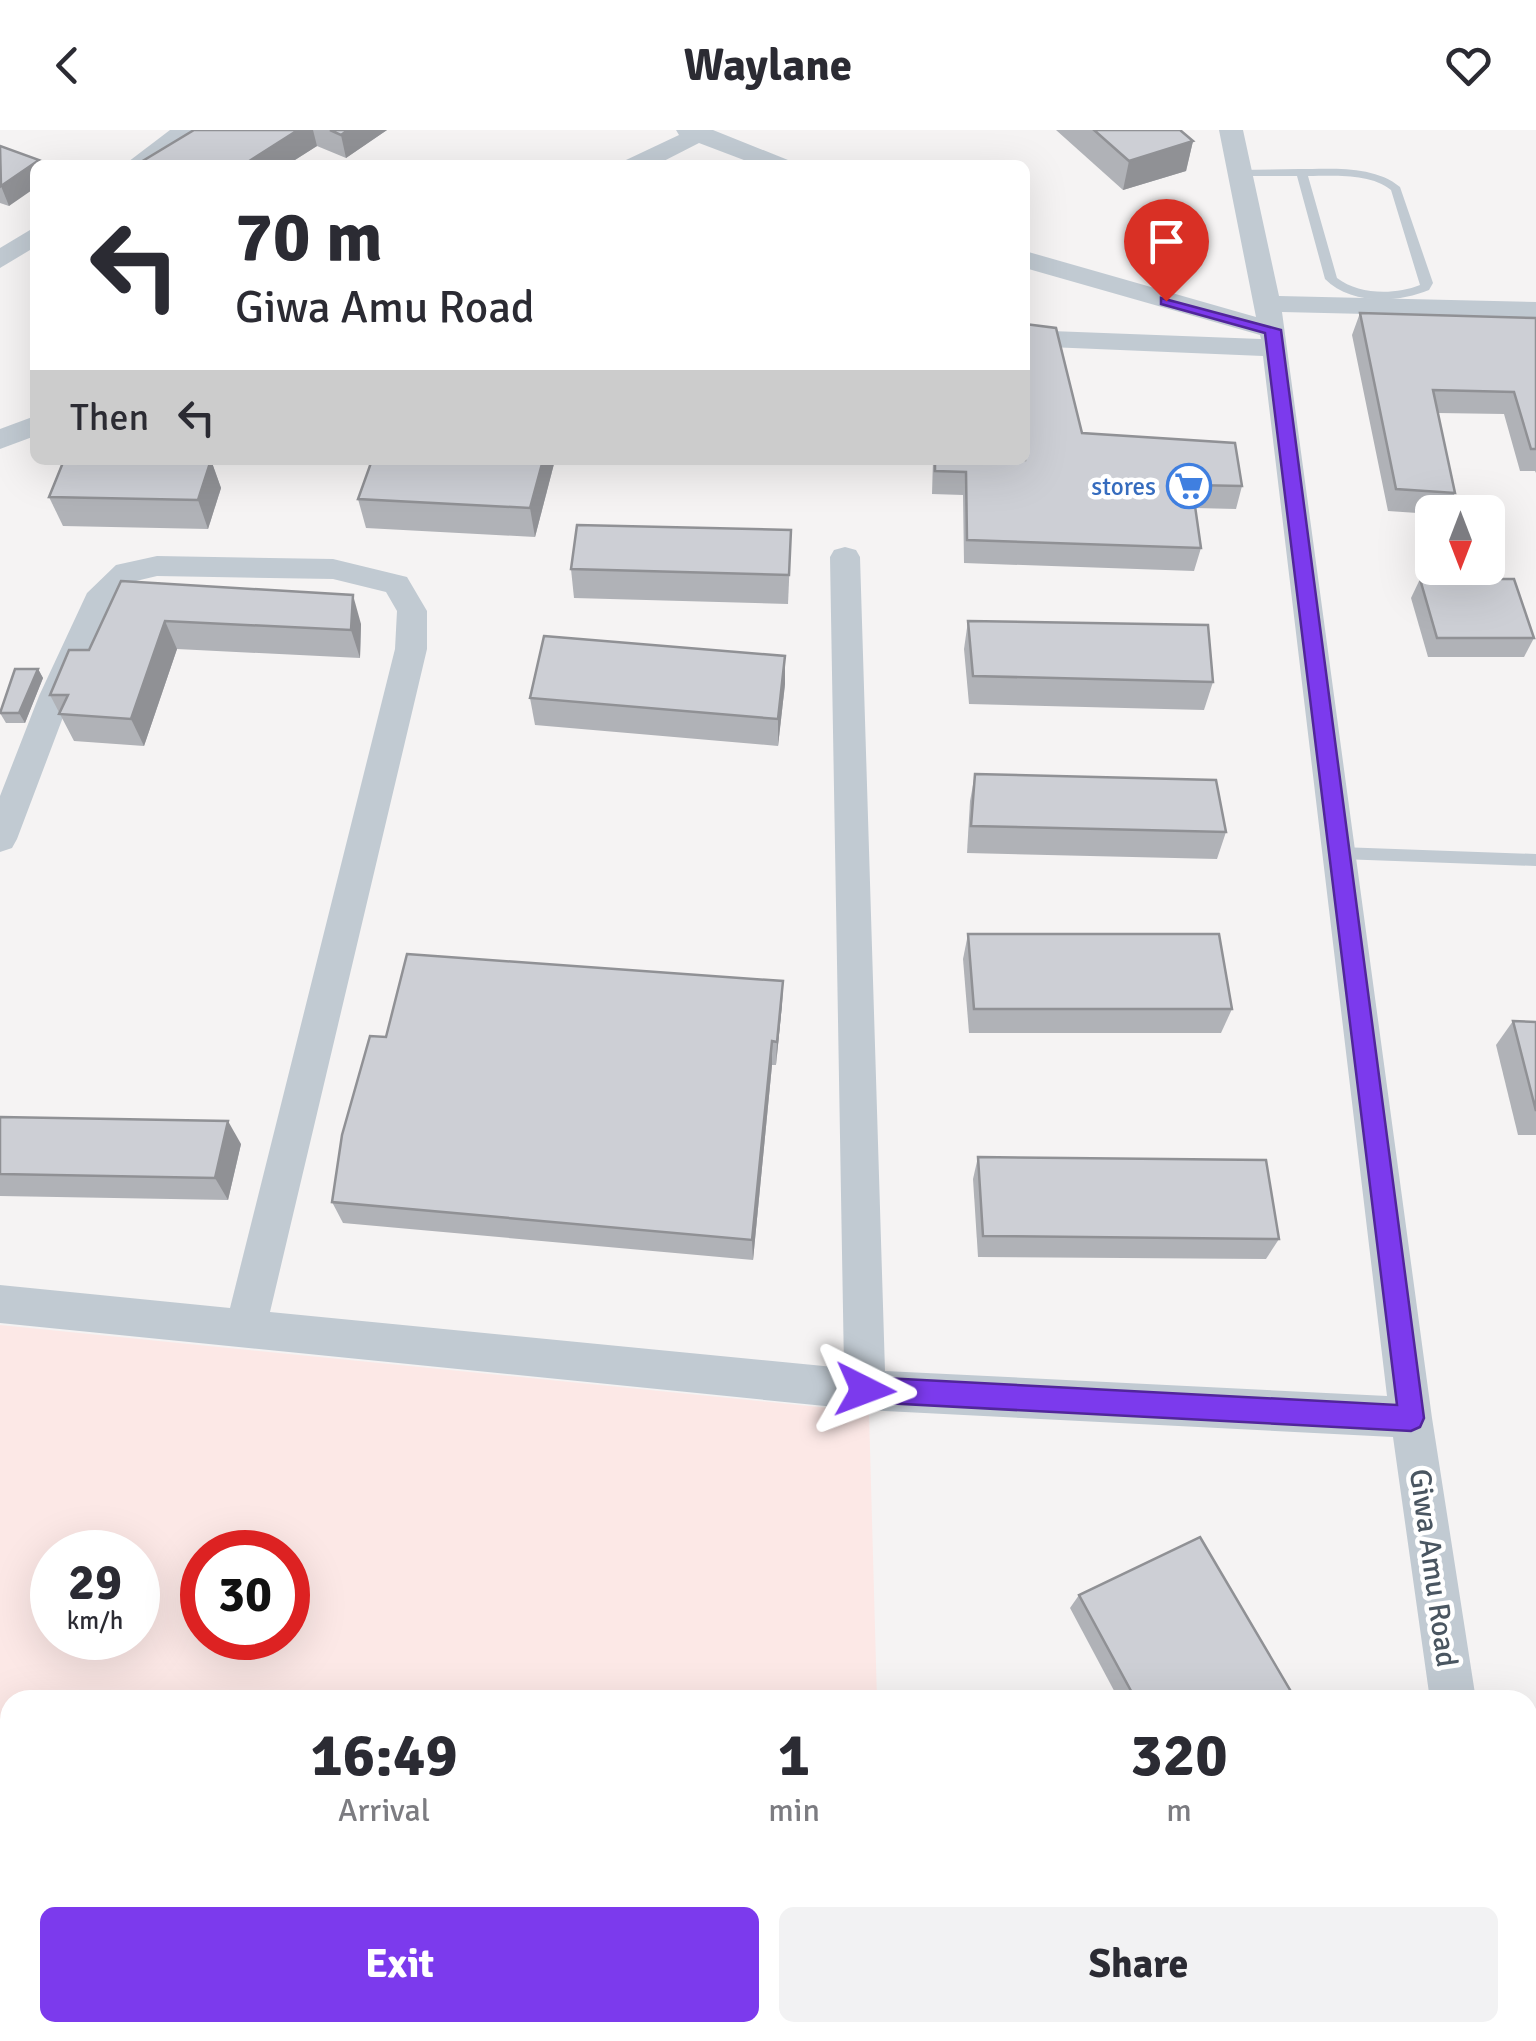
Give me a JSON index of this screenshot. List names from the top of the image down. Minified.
{"streets":{"street":["Giwa Amu Road"]},"places":{"supermarket":["stores"]},"north":"bottom","page":{"header":"Waylane","turn":["70 m","Giwa Amu Road"],"then":"Then","speed":"29 km/h","limit":"30","eta":["16:49","Arrival","1","min","320","m"],"buttons":["Exit","Share"]}}
